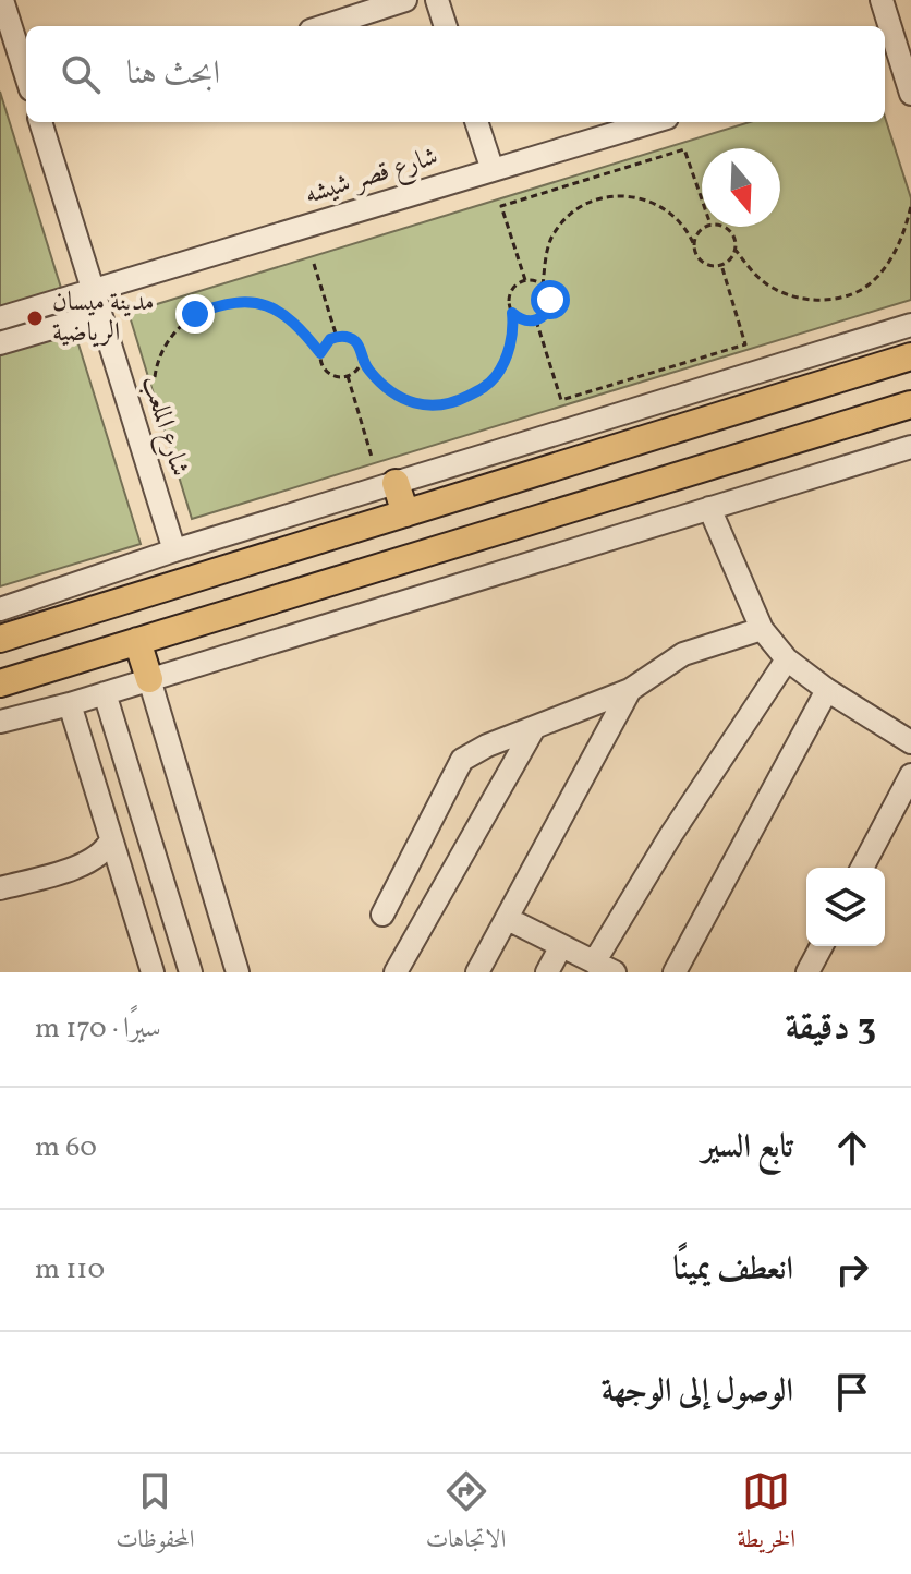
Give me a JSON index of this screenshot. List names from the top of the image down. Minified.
{"streets":{"street":["شارع قصر شيشه","شارع الملعب"]},"crossings":[["شارع قصر شيشه","شارع الملعب"]],"places":["مدينة ميسان الرياضية"],"north":"bottom","page":{"search":"ابحث هنا","heading":["3 دقيقة","سيرًا · 170 m"],"list":[["تابع السير","60 m"],["انعطف يمينًا","110 m"],"الوصول إلى الوجهة"],"nav":["الخريطة","الاتجاهات","المحفوظات"]}}
